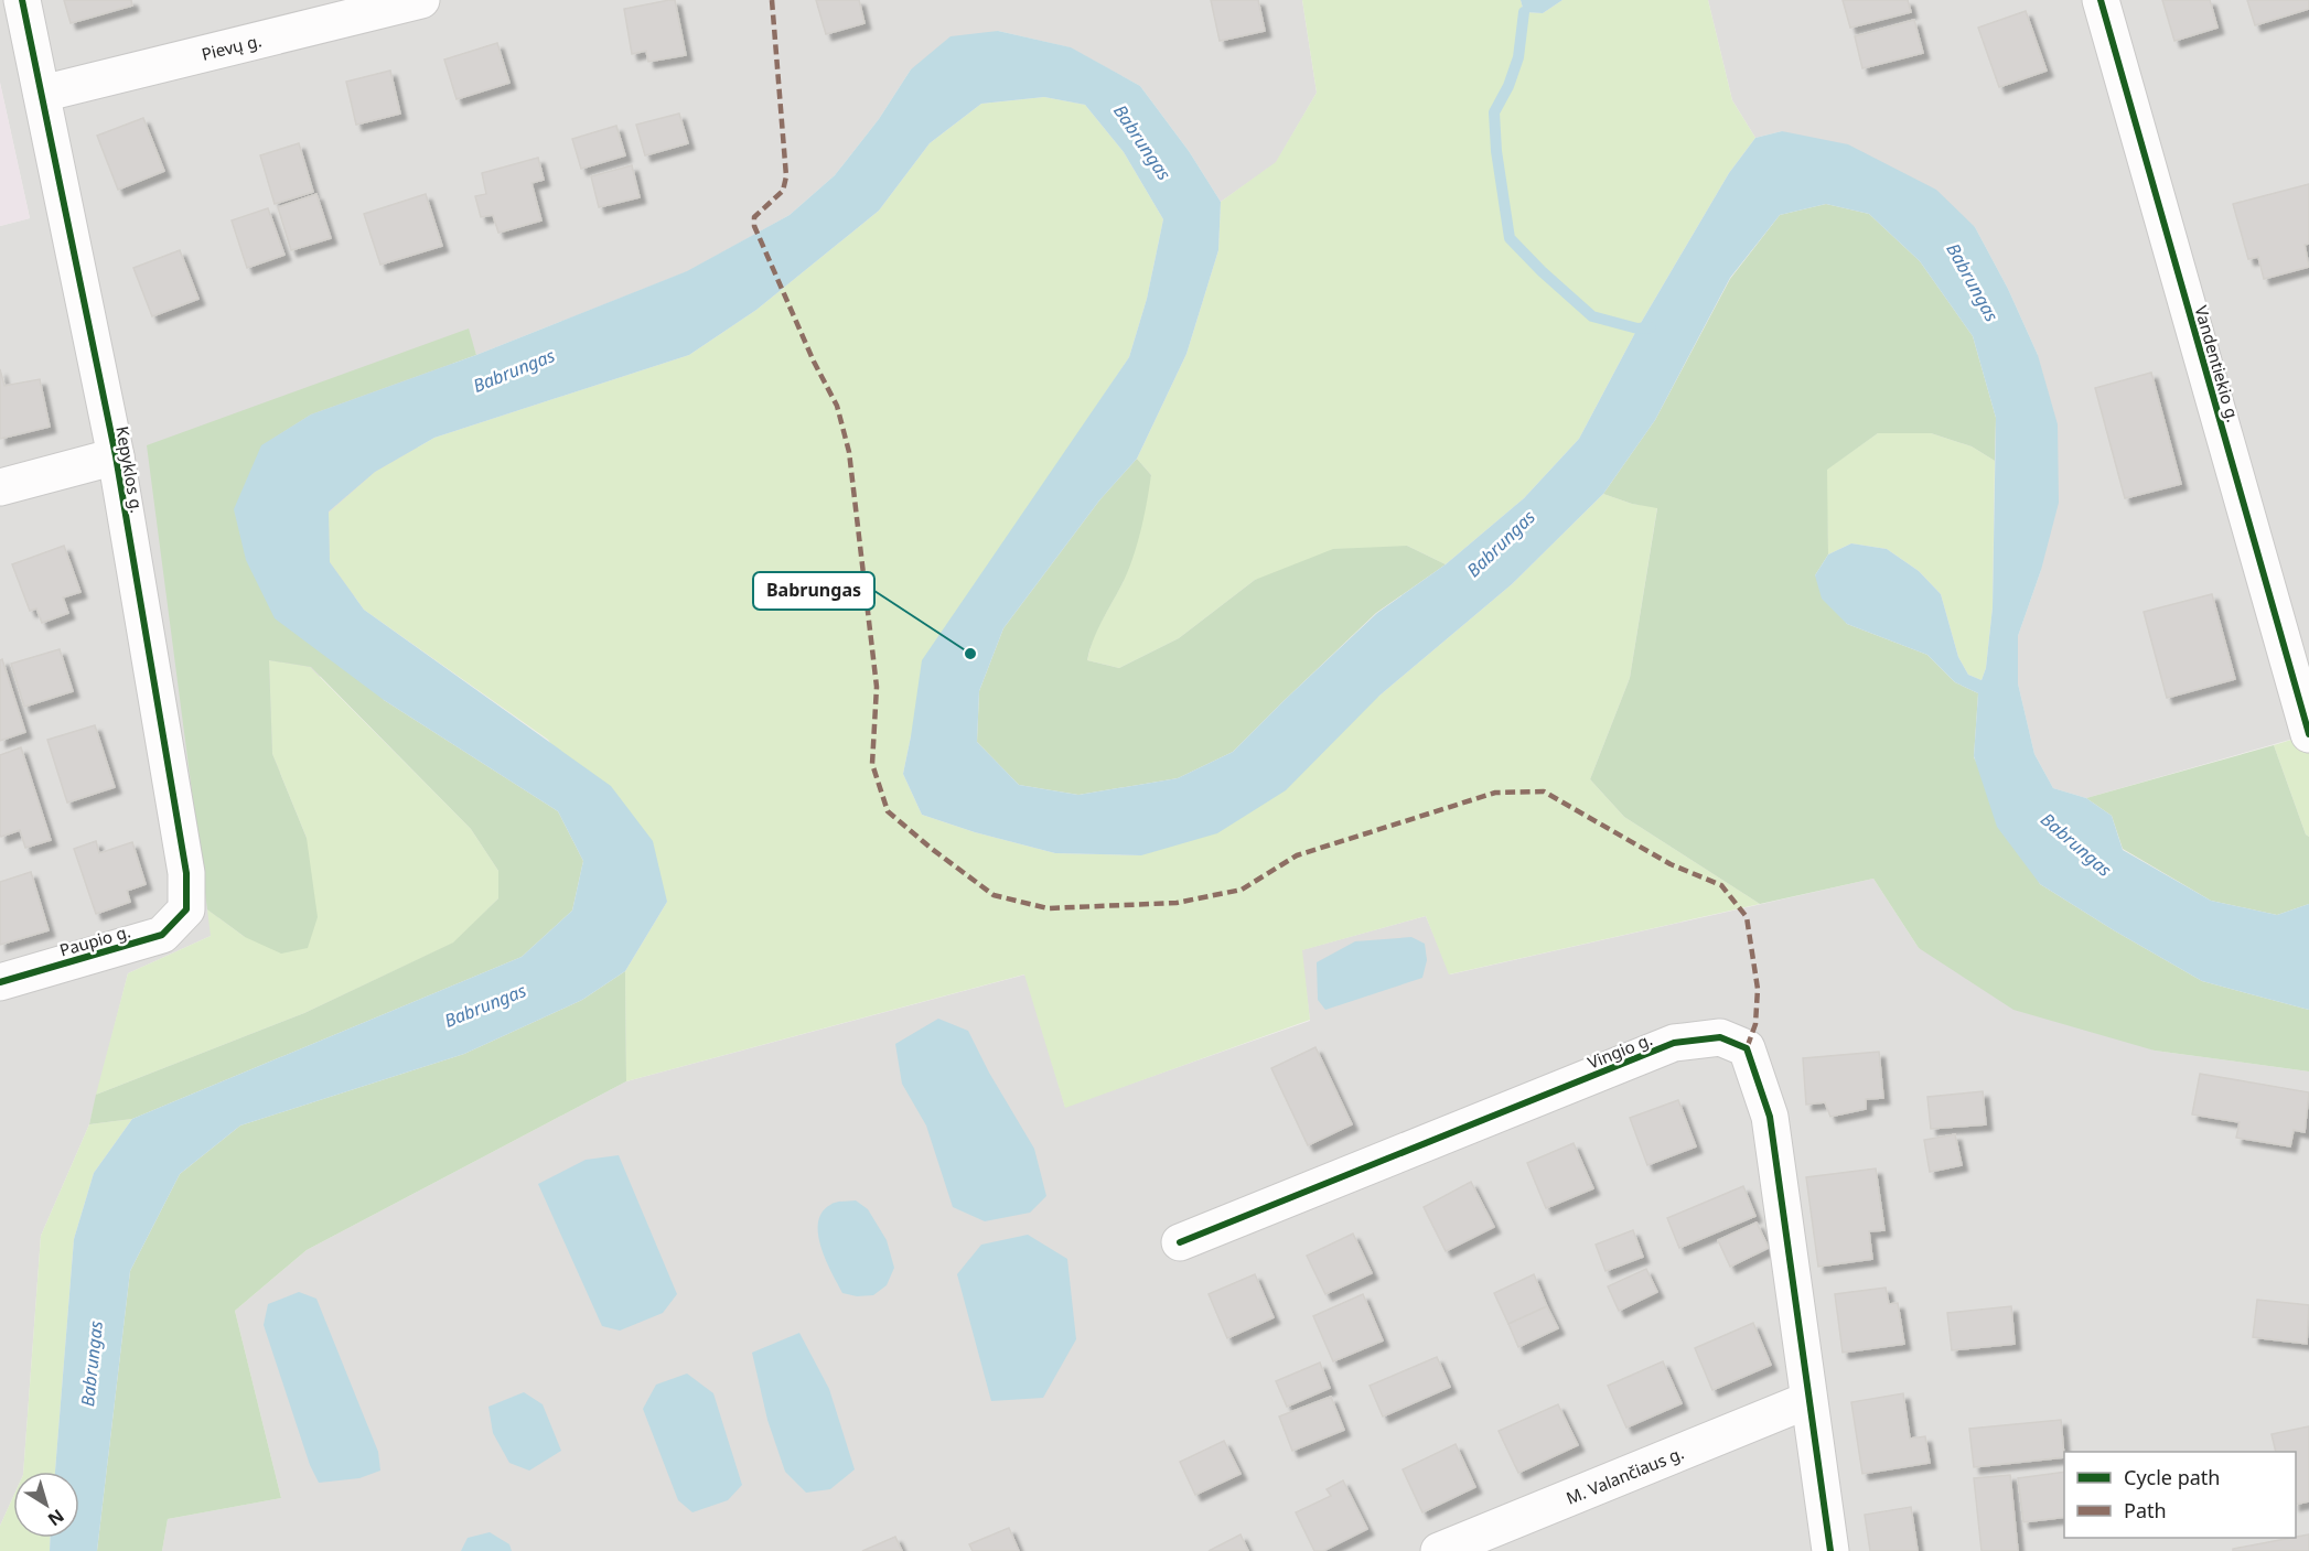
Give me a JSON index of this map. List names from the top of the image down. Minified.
{"streets":{"street":["Pievų g.","Vandentiekio g.","Kepyklos g.","Paupio g.","Vingio g.","M. Valančiaus g."]},"crossings":[["Pievų g.","Kepyklos g."],["Kepyklos g.","Paupio g."],["Vingio g.","M. Valančiaus g."]],"water":["Babrungas"],"places":["Babrungas"],"legend":["Cycle path","Path"],"north":"bottom right"}
